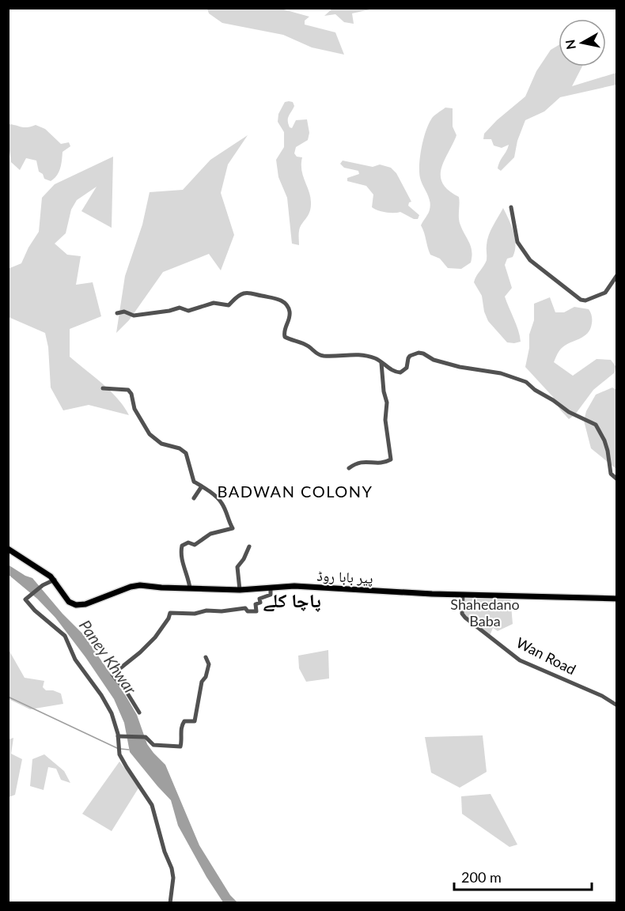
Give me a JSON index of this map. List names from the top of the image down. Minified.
{"streets":{"main road":["پیر بابا روڈ"],"street":["Wan Road"]},"crossings":[["پیر بابا روڈ","Wan Road"]],"districts":["BADWAN COLONY","پاچا کلے"],"water":["Paney Khwar"],"parks":["Shahedano Baba"],"scale_bar":"200 m","north":"left"}
